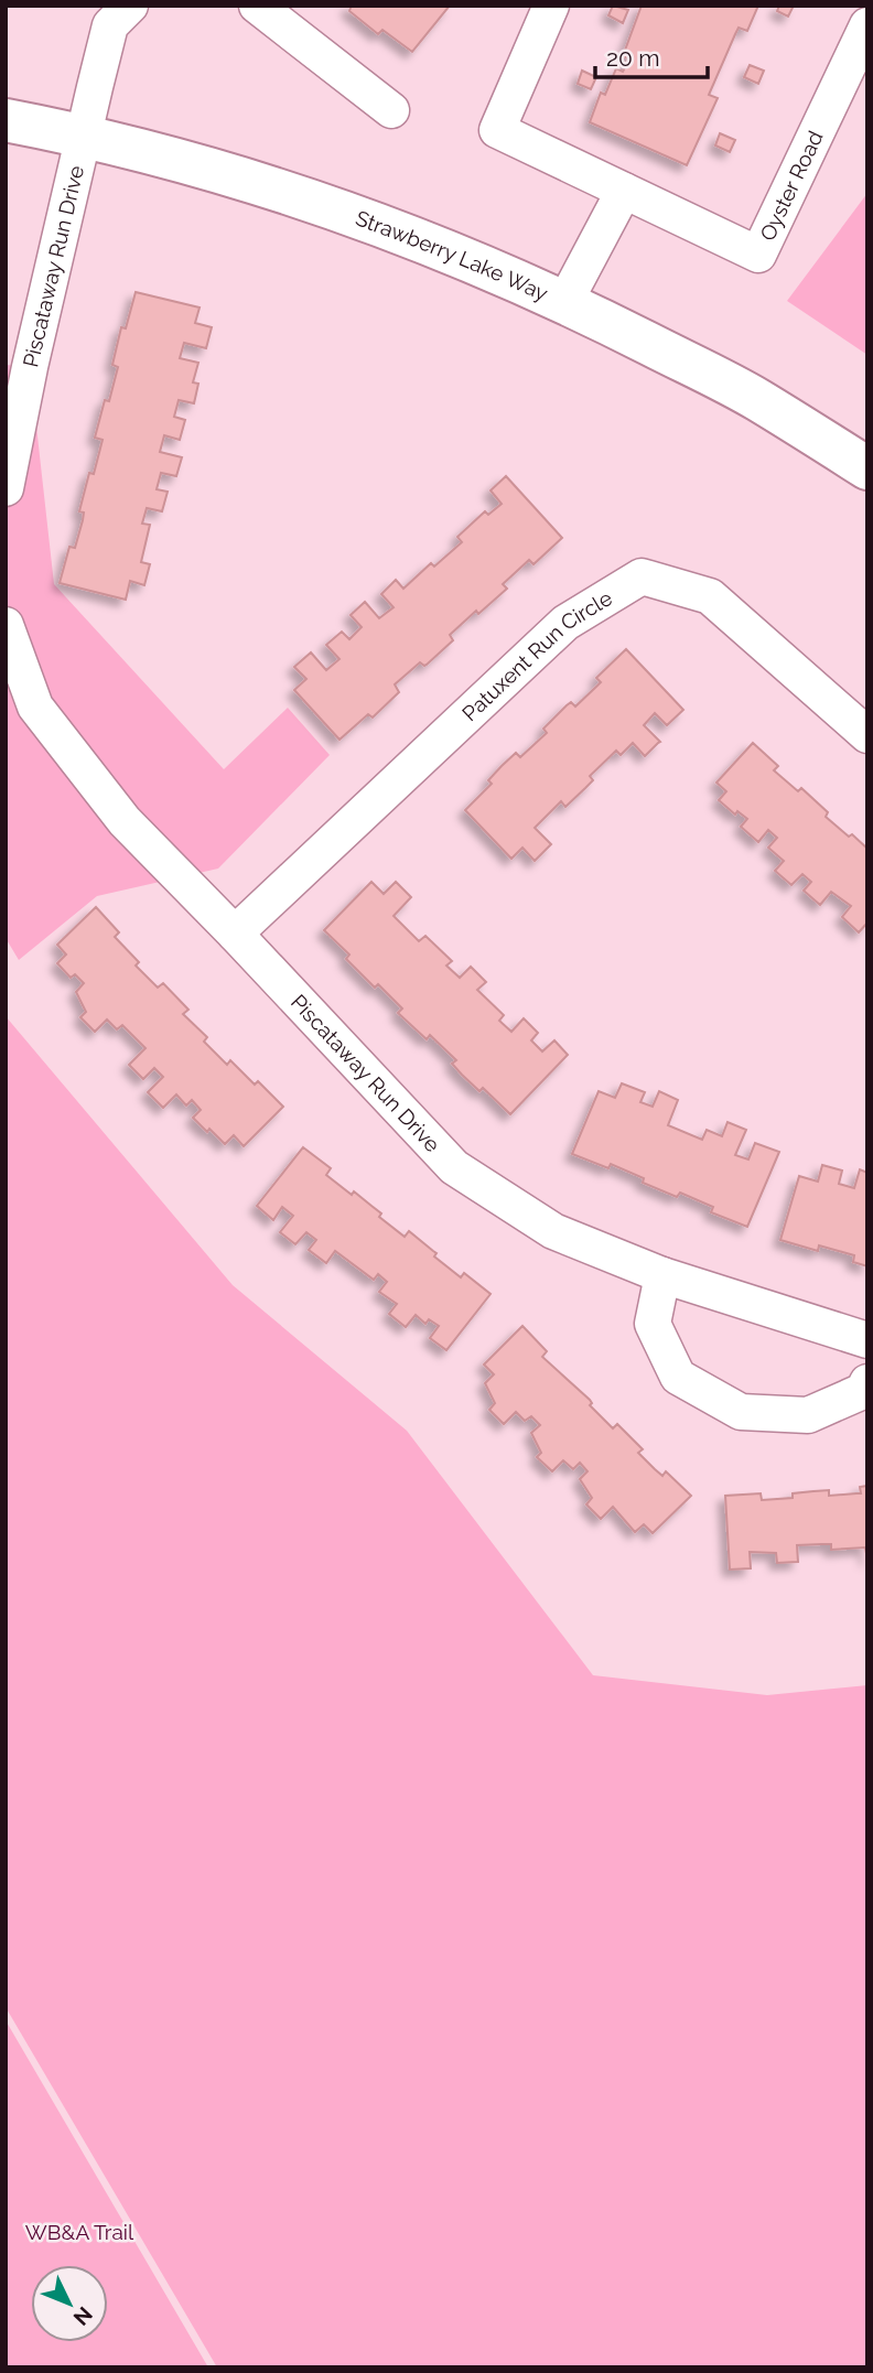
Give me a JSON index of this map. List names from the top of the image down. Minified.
{"streets":{"street":["Oyster Road","Strawberry Lake Way","Piscataway Run Drive","Patuxent Run Circle"]},"crossings":[["Strawberry Lake Way","Piscataway Run Drive"],["Piscataway Run Drive","Patuxent Run Circle"]],"parks":["WB&A Trail"],"scale_bar":"20 m","north":"bottom right"}
